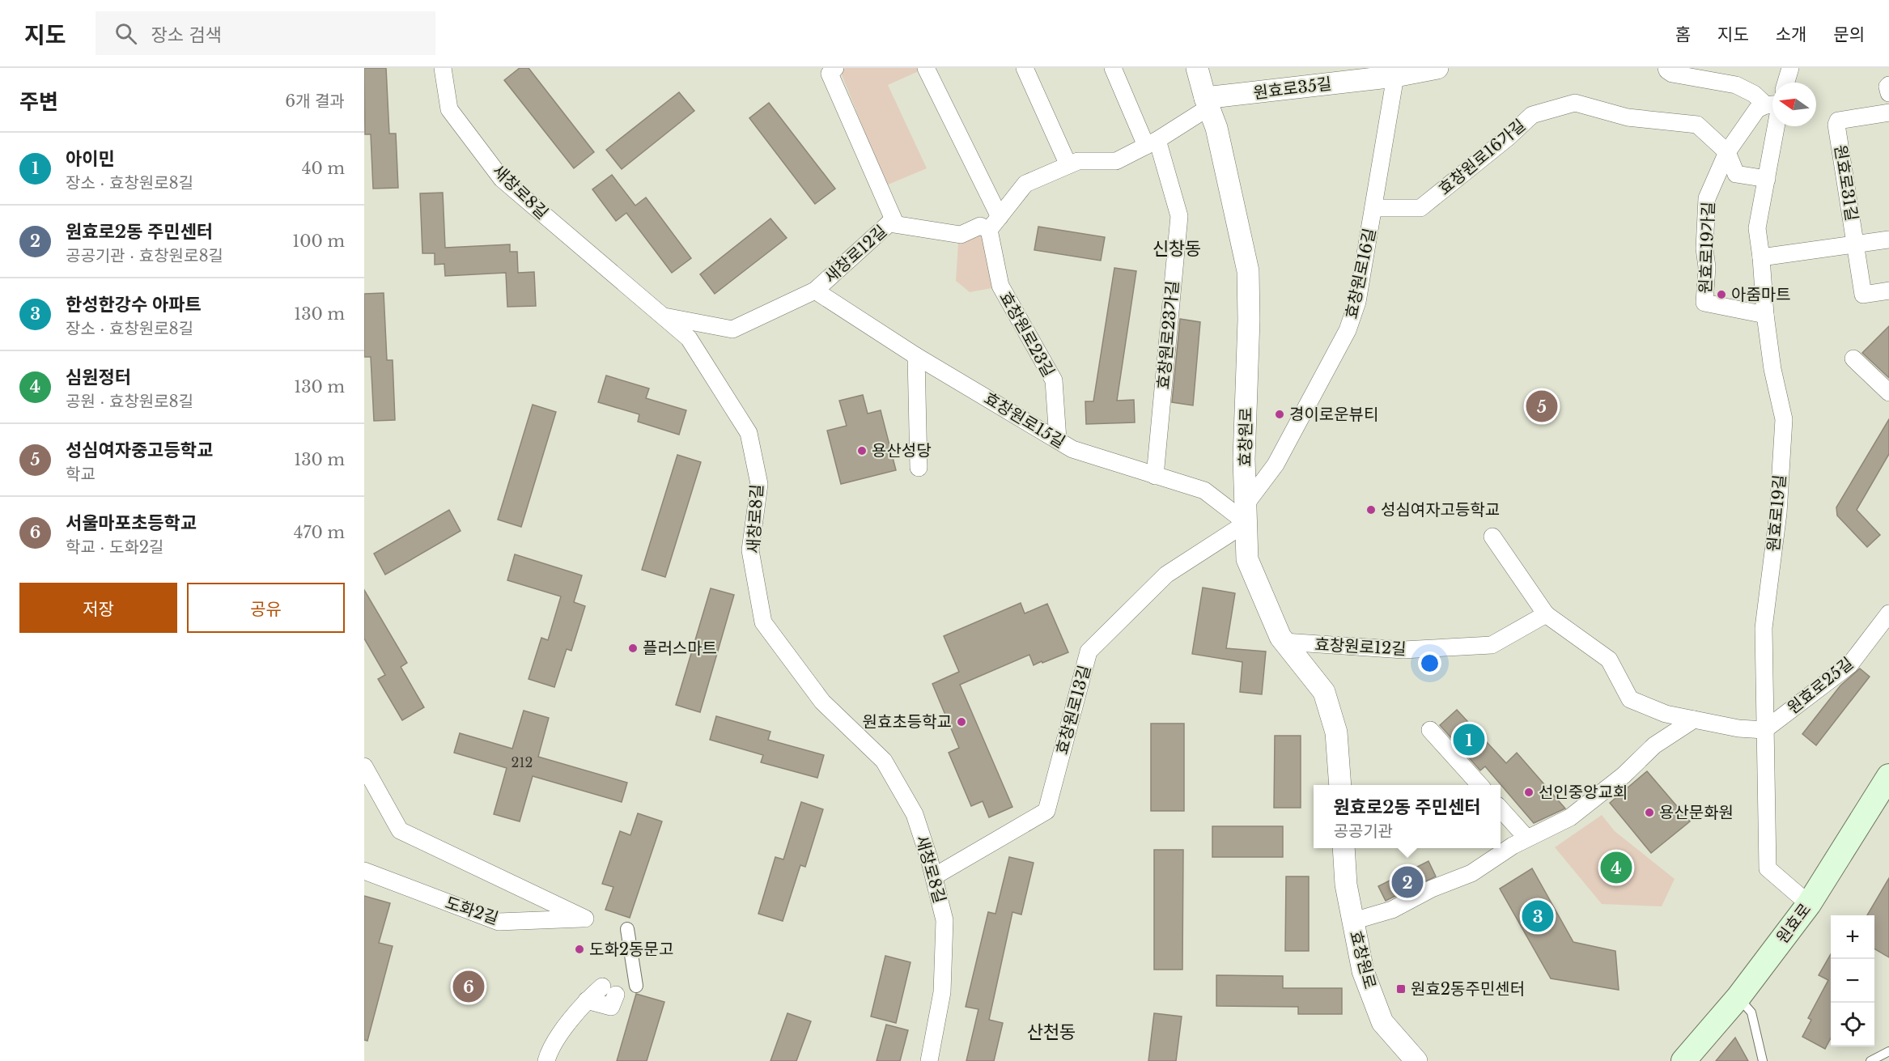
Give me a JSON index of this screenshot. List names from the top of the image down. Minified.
{"streets":{"main road":["원효로"],"street":["원효로35길","효창원로16가길","원효로31길","새창로8길","원효로19가길","새창로12길","효창원로16길","효창원로23길","효창원로23가길","효창원로15길","효창원로","원효로19길","효창원로12길","원효로25길","효창원로13길","도화2길"]},"crossings":[["원효로35길","효창원로16길"],["원효로35길","효창원로"],["효창원로16가길","원효로19가길"],["효창원로16가길","효창원로16길"],["효창원로16가길","원효로19길"],["새창로8길","새창로12길"],["새창로8길","효창원로13길"],["원효로19가길","원효로19길"],["새창로12길","효창원로15길"],["효창원로16길","효창원로15길"],["효창원로16길","효창원로"],["효창원로16길","효창원로13길"],["효창원로23길","효창원로15길"],["효창원로23가길","효창원로15길"],["효창원로15길","효창원로"],["효창원로15길","효창원로13길"],["효창원로","효창원로12길"],["효창원로","효창원로13길"],["원효로19길","원효로25길"],["원효로19길","원효로"]],"districts":["신창동","산천동"],"places":{"other":["아줌마트","경이로운뷰티","용산성당","성심여자고등학교","플러스마트","원효초등학교","선인중앙교회","용산문화원","도화2동문고"],"transit":["원효2동주민센터"]},"house_numbers":["212"],"north":"left","page":{"header":"지도","search":"장소 검색","nav":["홈","지도","소개","문의"],"heading":["주변","6개 결과"],"list":[{"mark":"1","name":"아이민","note":"장소 · 효창원로8길","value":"40 m"},{"mark":"2","name":"원효로2동 주민센터","note":"공공기관 · 효창원로8길","value":"100 m"},{"mark":"3","name":"한성한강수 아파트","note":"장소 · 효창원로8길","value":"130 m"},{"mark":"4","name":"심원정터","note":"공원 · 효창원로8길","value":"130 m"},{"mark":"5","name":"성심여자중고등학교","note":"학교","value":"130 m"},{"mark":"6","name":"서울마포초등학교","note":"학교 · 도화2길","value":"470 m"}],"pins":["5","1","4","2","3","6"],"buttons":["저장","공유"],"popup":["원효로2동 주민센터","공공기관"],"map_buttons":["+","−"]}}
